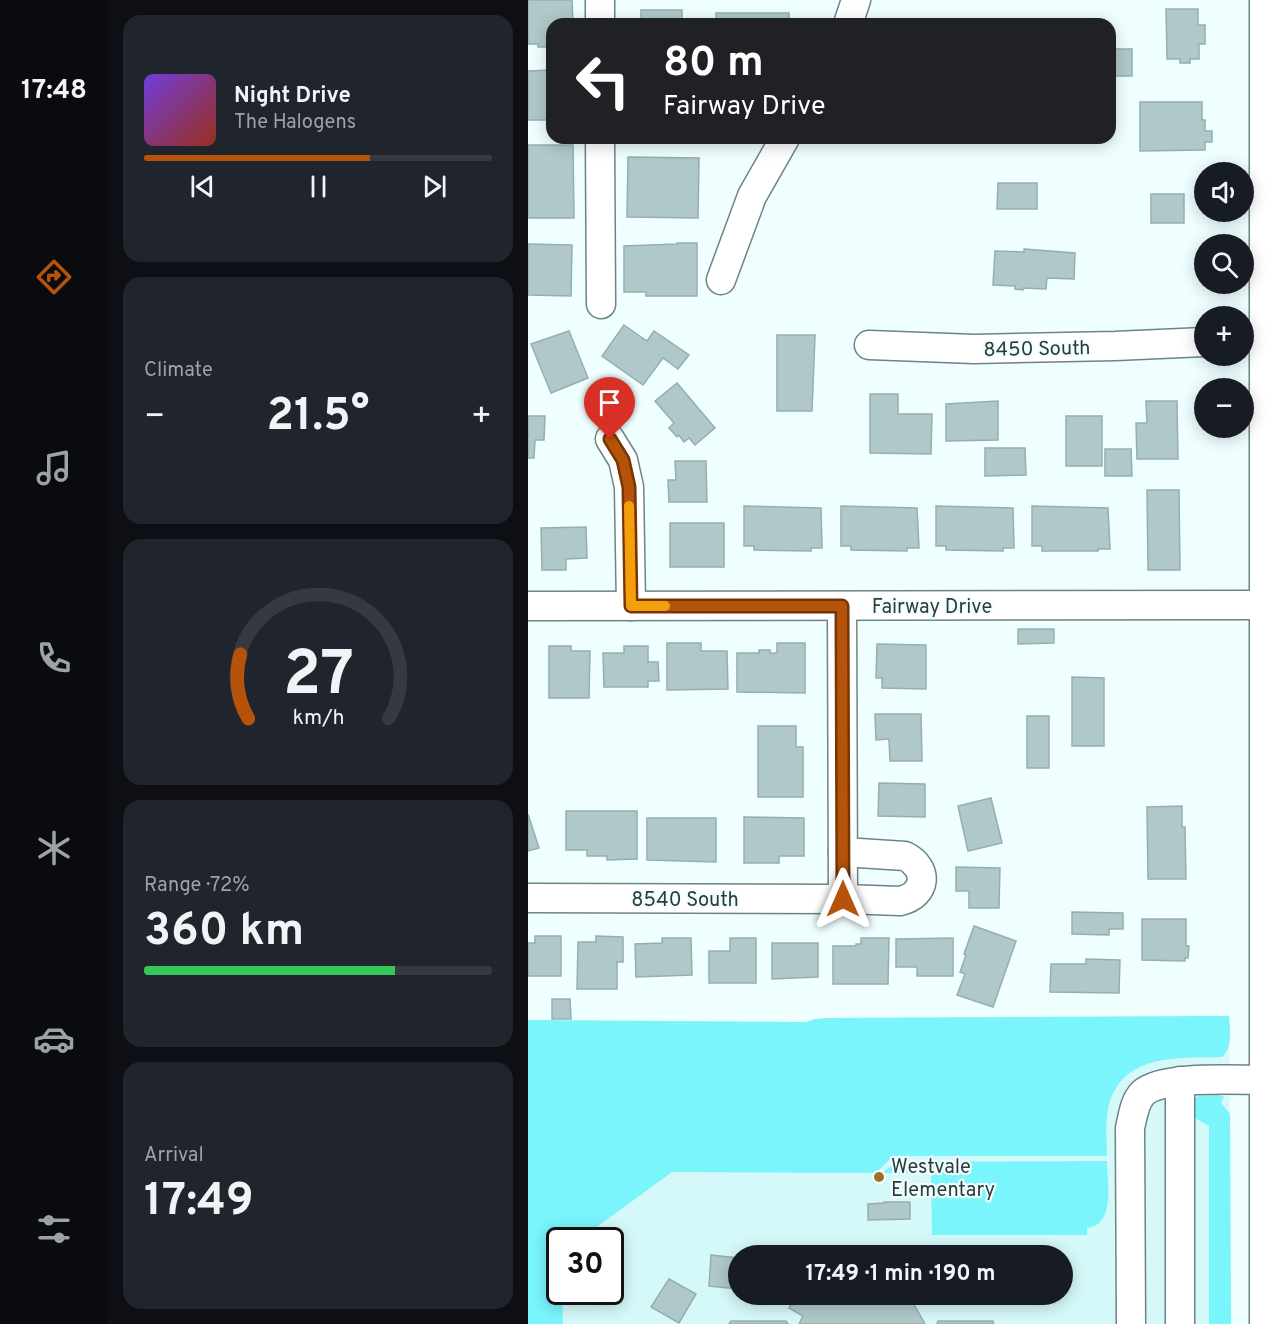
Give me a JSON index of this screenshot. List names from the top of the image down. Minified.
{"streets":{"street":["8450 South","Fairway Drive","8540 South"]},"places":["Westvale Elementary"],"page":{"tabs":"17:48","turn":["80 m","Fairway Drive"],"song":["Night Drive","The Halogens"],"map_buttons":["+","−"],"tile":["Climate",["Range · 72%","360 km"],["Arrival","17:49"]],"heat":["−","21.5°","+"],"limit":"30","trip":"17:49 · 1 min · 190 m","gauge":["27","km/h"]}}
